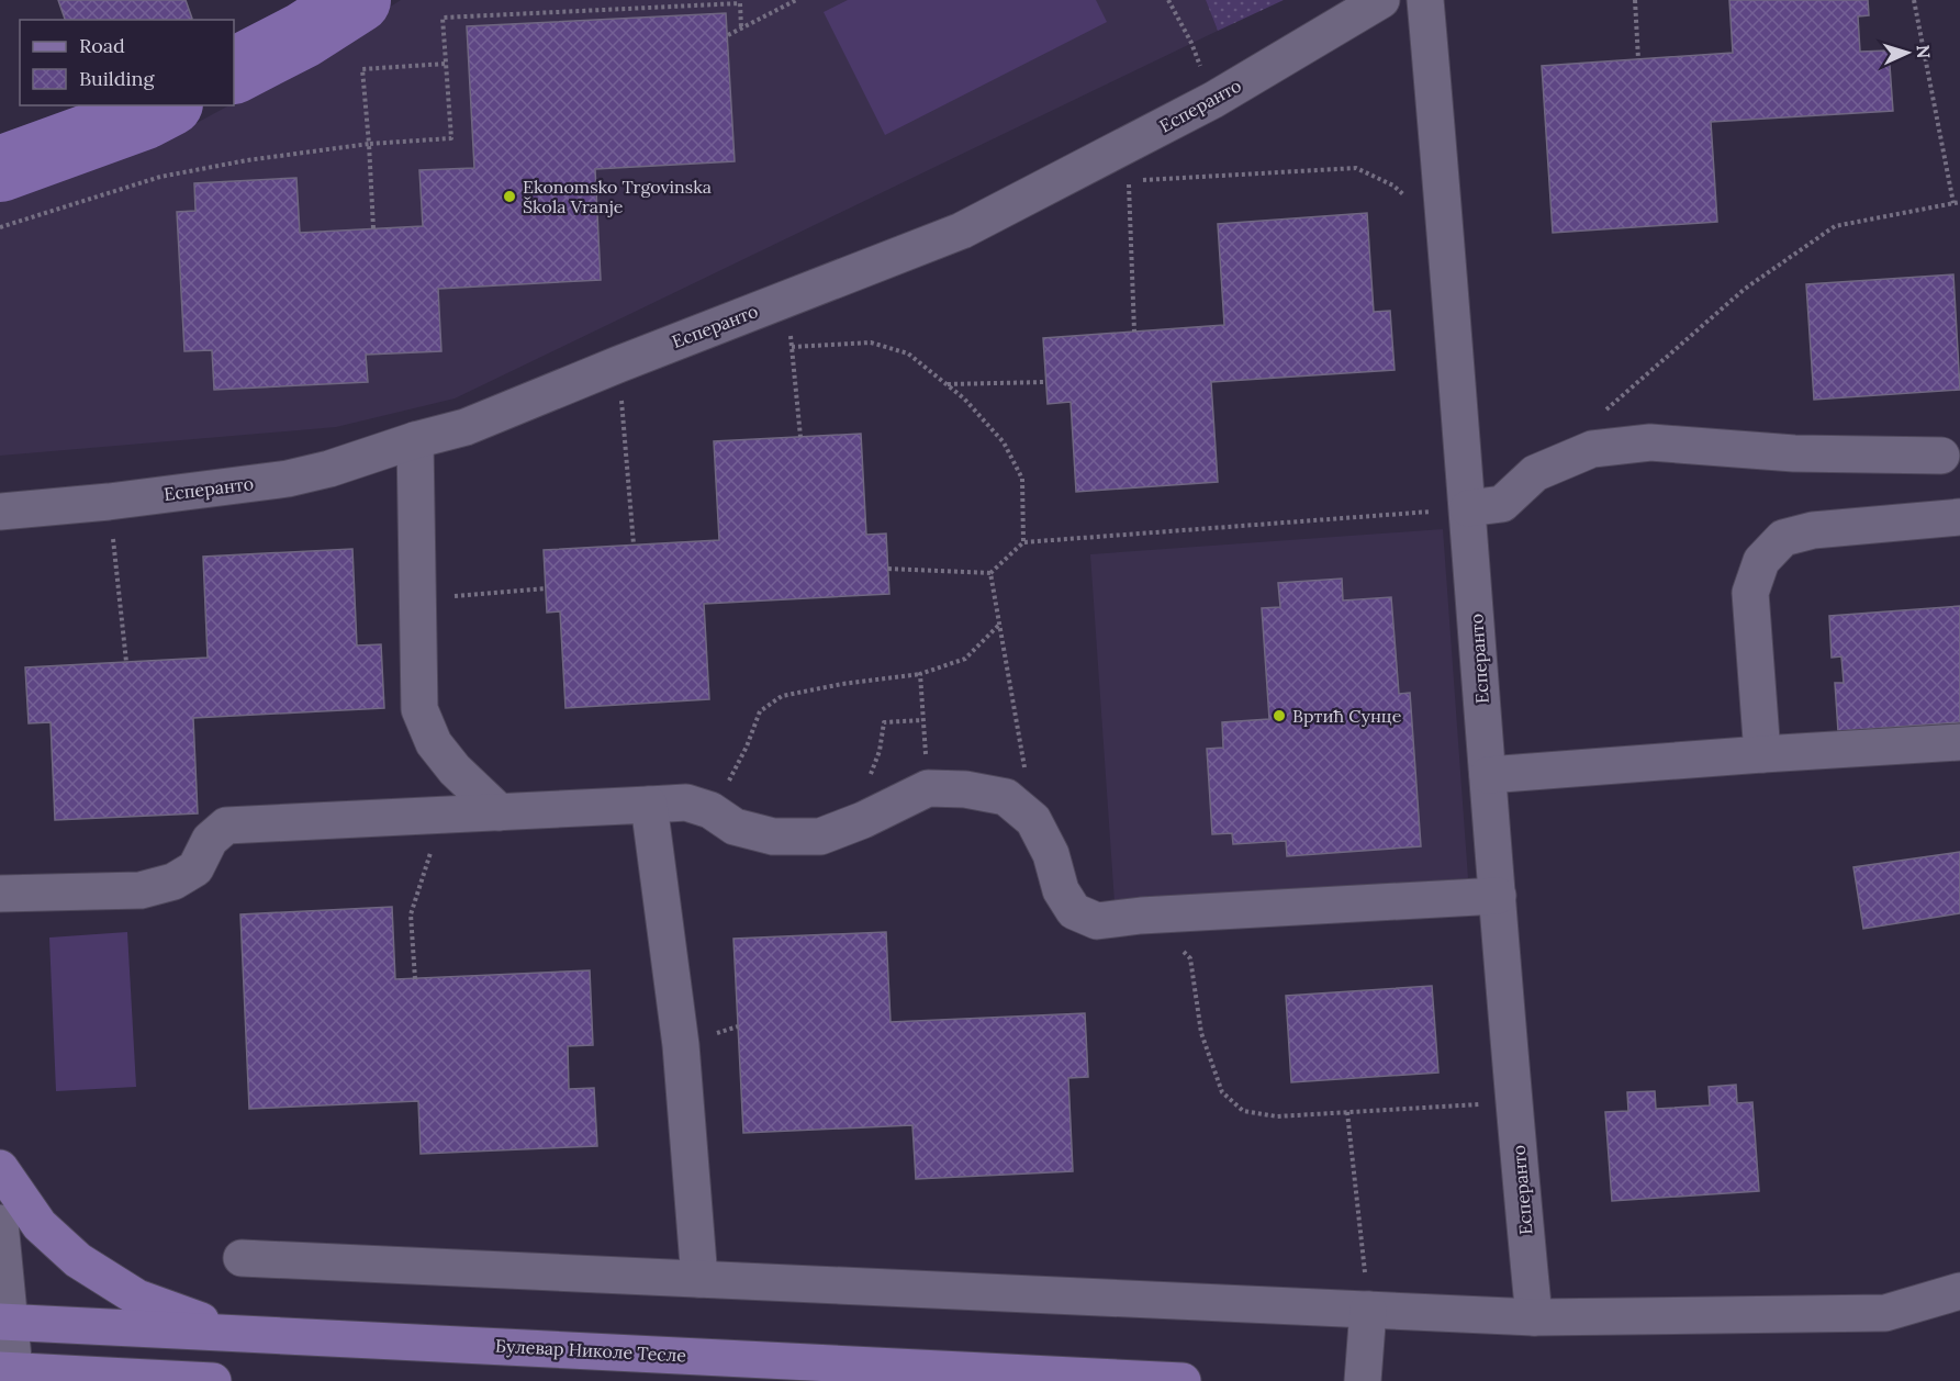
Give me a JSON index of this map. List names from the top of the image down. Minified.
{"streets":{"main road":["Булевар Николе Тесле"],"street":["Есперанто"]},"places":["Ekonomsko Trgovinska Škola Vranje","Вртић Сунце"],"legend":["Road","Building"],"north":"right"}
